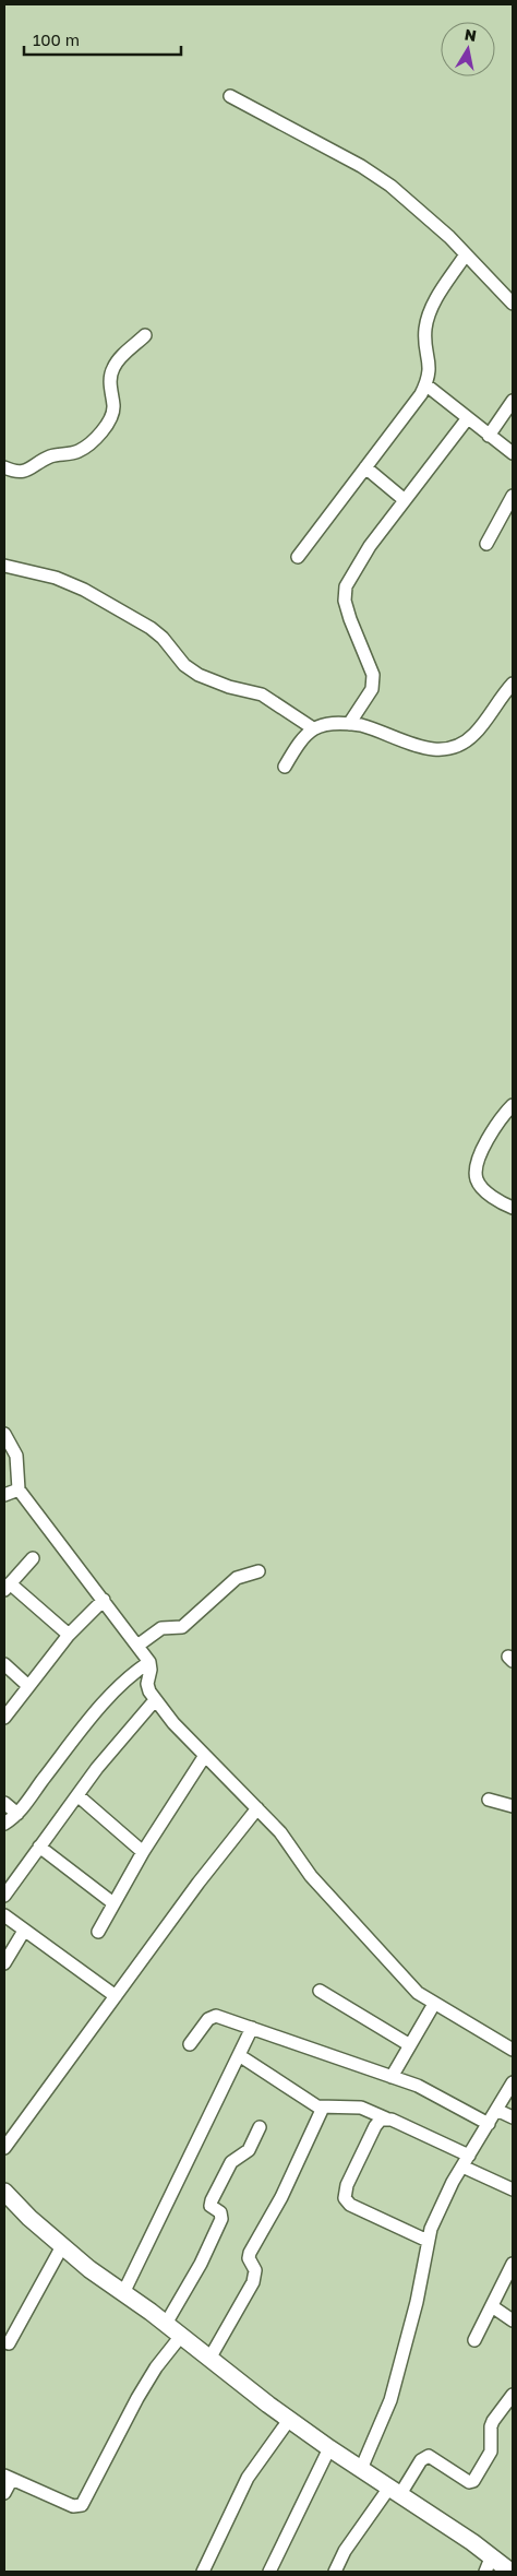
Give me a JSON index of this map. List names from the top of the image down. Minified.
{"scale_bar":"100 m","north":"top"}
